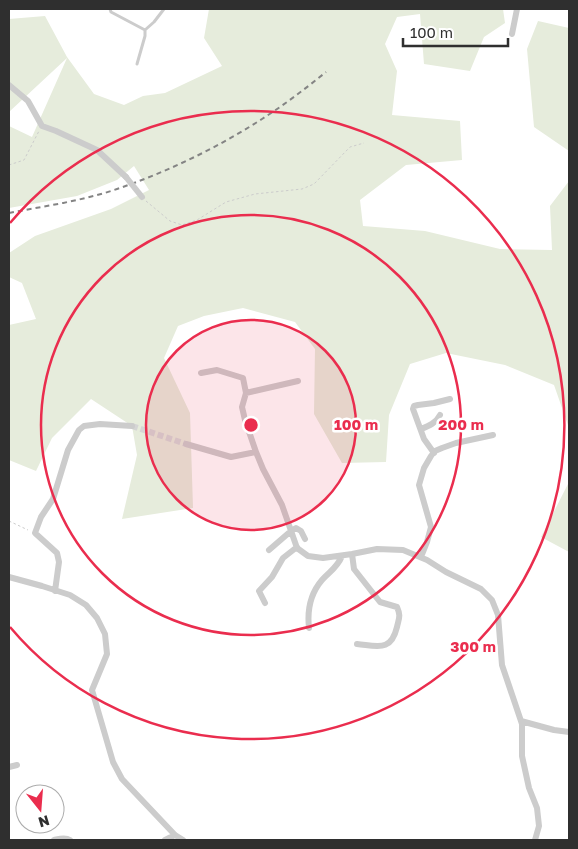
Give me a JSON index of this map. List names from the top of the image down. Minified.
{"scale_bar":"100 m","north":"bottom","rings":["100 m","200 m","300 m"]}
